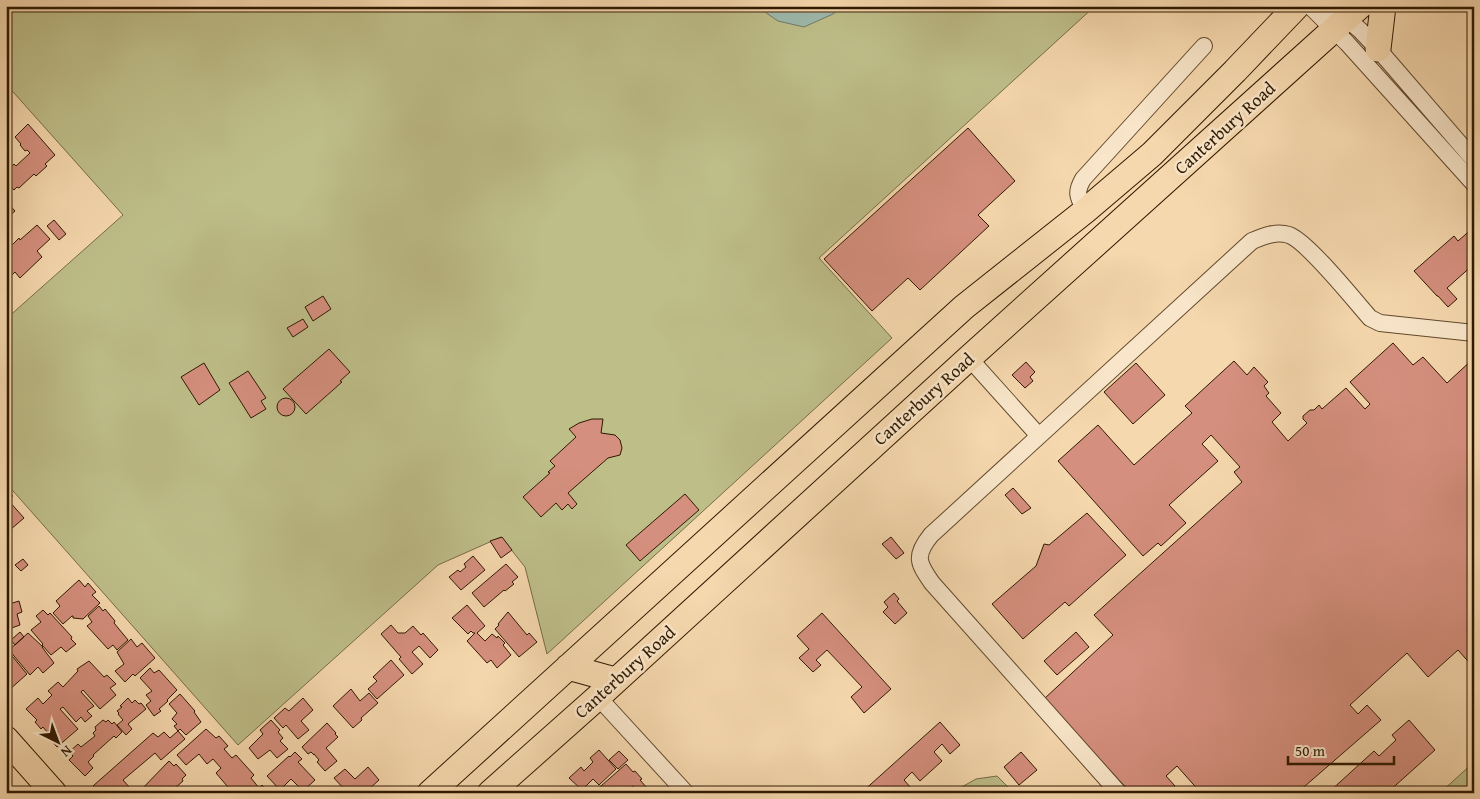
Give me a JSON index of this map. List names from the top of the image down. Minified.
{"streets":{"main road":["Canterbury Road"]},"scale_bar":"50 m","north":"bottom right"}
